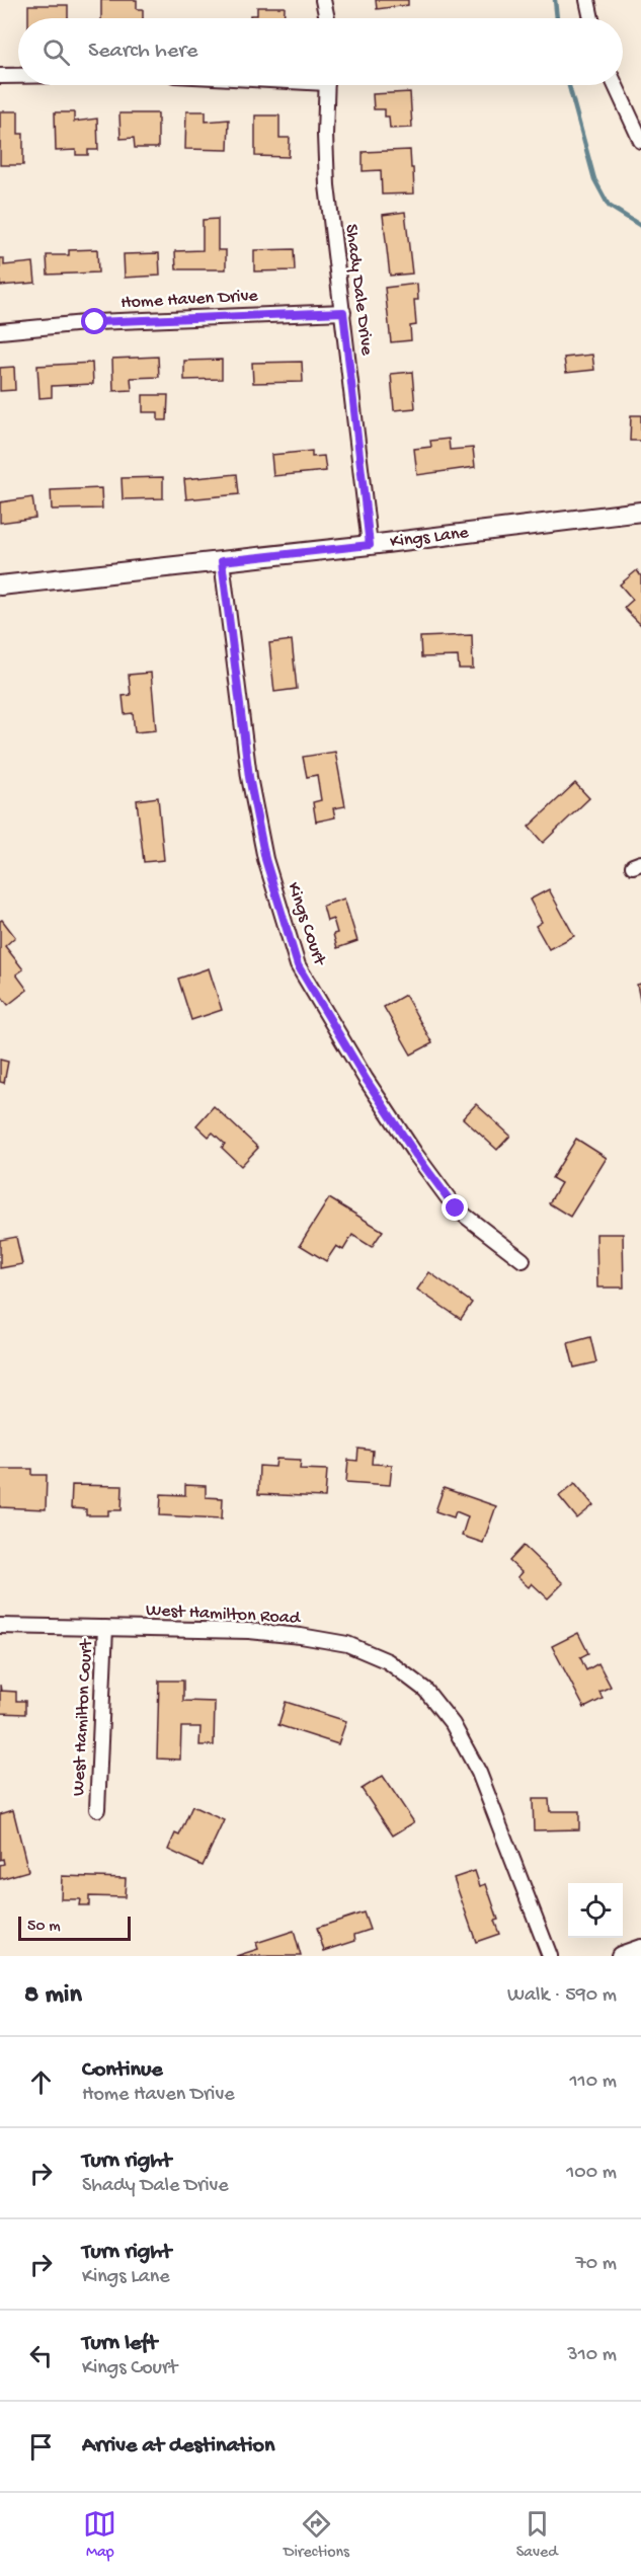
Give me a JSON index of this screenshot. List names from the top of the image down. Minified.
{"streets":{"street":["Shady Dale Drive","Home Haven Drive","Kings Lane","Kings Court","West Hamilton Road","West Hamilton Court"]},"crossings":[["Shady Dale Drive","Home Haven Drive"],["Shady Dale Drive","Kings Lane"],["Kings Lane","Kings Court"],["West Hamilton Road","West Hamilton Court"]],"scale_bar":"50 m","page":{"search":"Search here","scale":"50 m","heading":["8 min","Walk · 590 m"],"list":[["Continue","Home Haven Drive","110 m"],["Turn right","Shady Dale Drive","100 m"],["Turn right","Kings Lane","70 m"],["Turn left","Kings Court","310 m"],"Arrive at destination"],"nav":["Map","Directions","Saved"]}}
